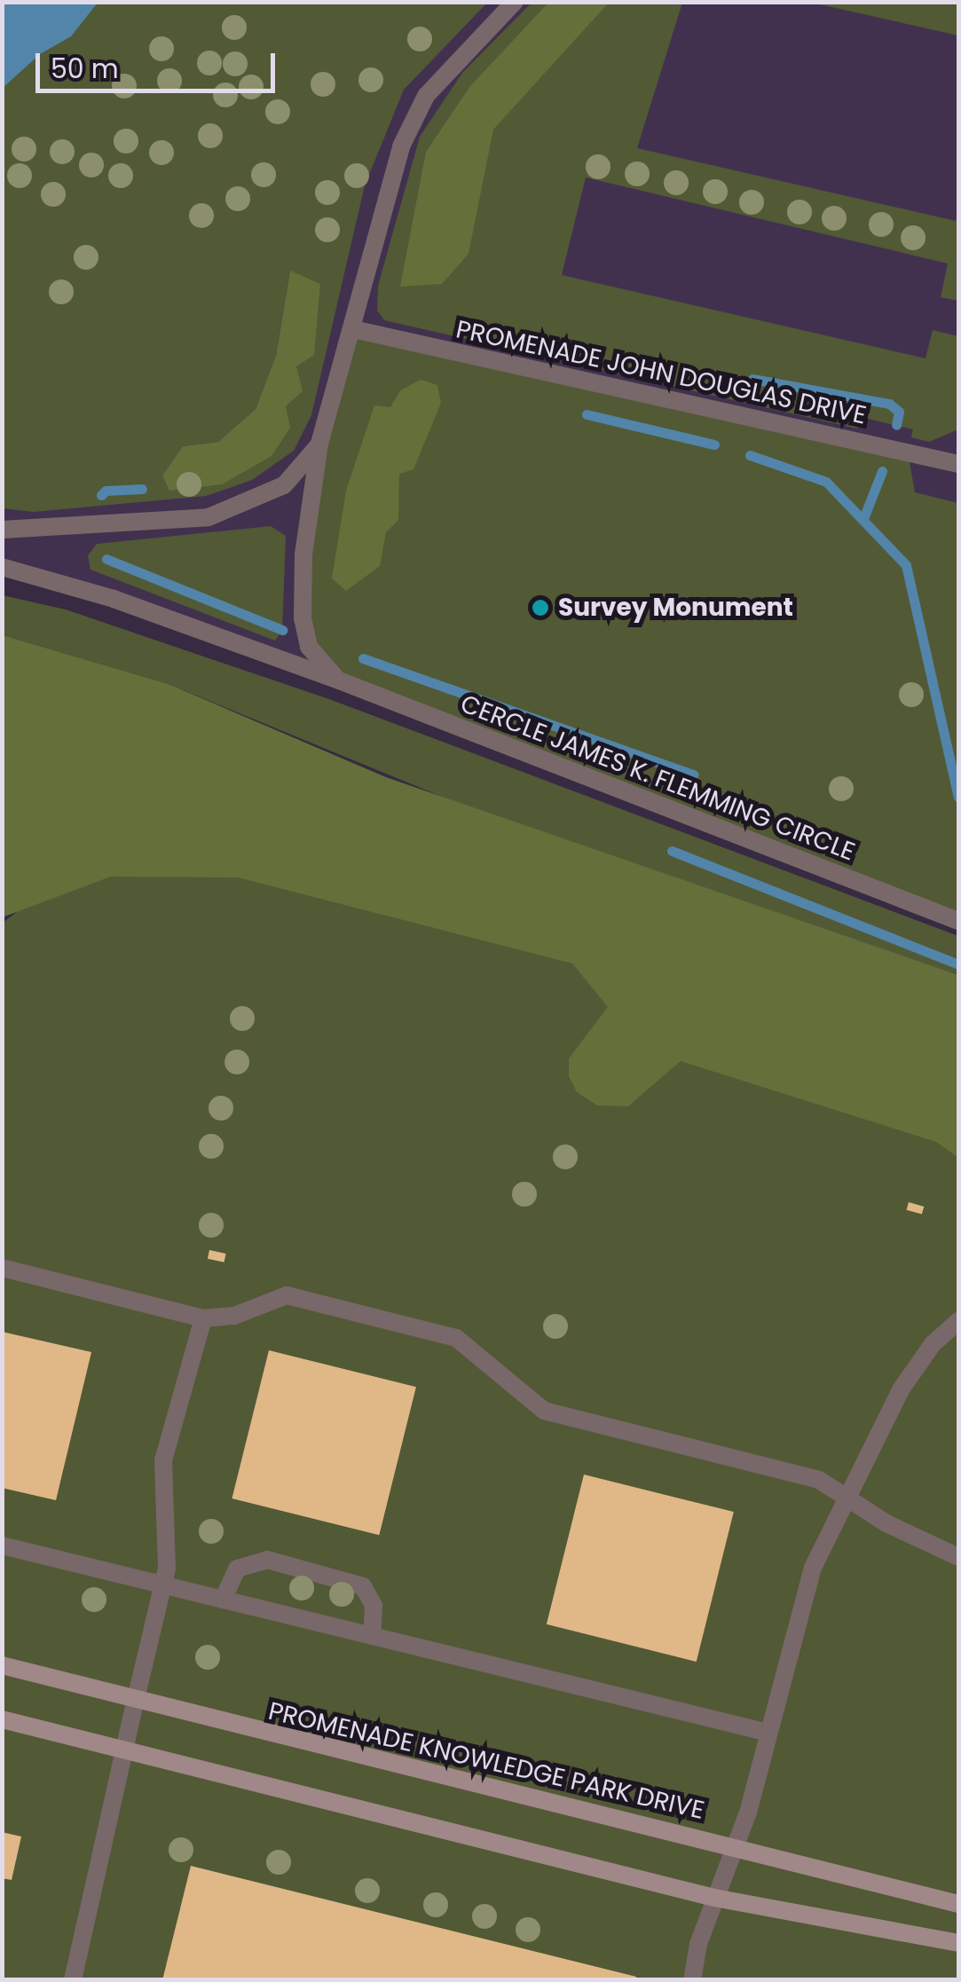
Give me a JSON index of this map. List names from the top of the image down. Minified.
{"streets":{"street":["PROMENADE JOHN DOUGLAS DRIVE","CERCLE JAMES K. FLEMMING CIRCLE","PROMENADE KNOWLEDGE PARK DRIVE"]},"crossings":[["PROMENADE JOHN DOUGLAS DRIVE","CERCLE JAMES K. FLEMMING CIRCLE"]],"places":["Survey Monument"],"scale_bar":"50 m"}
